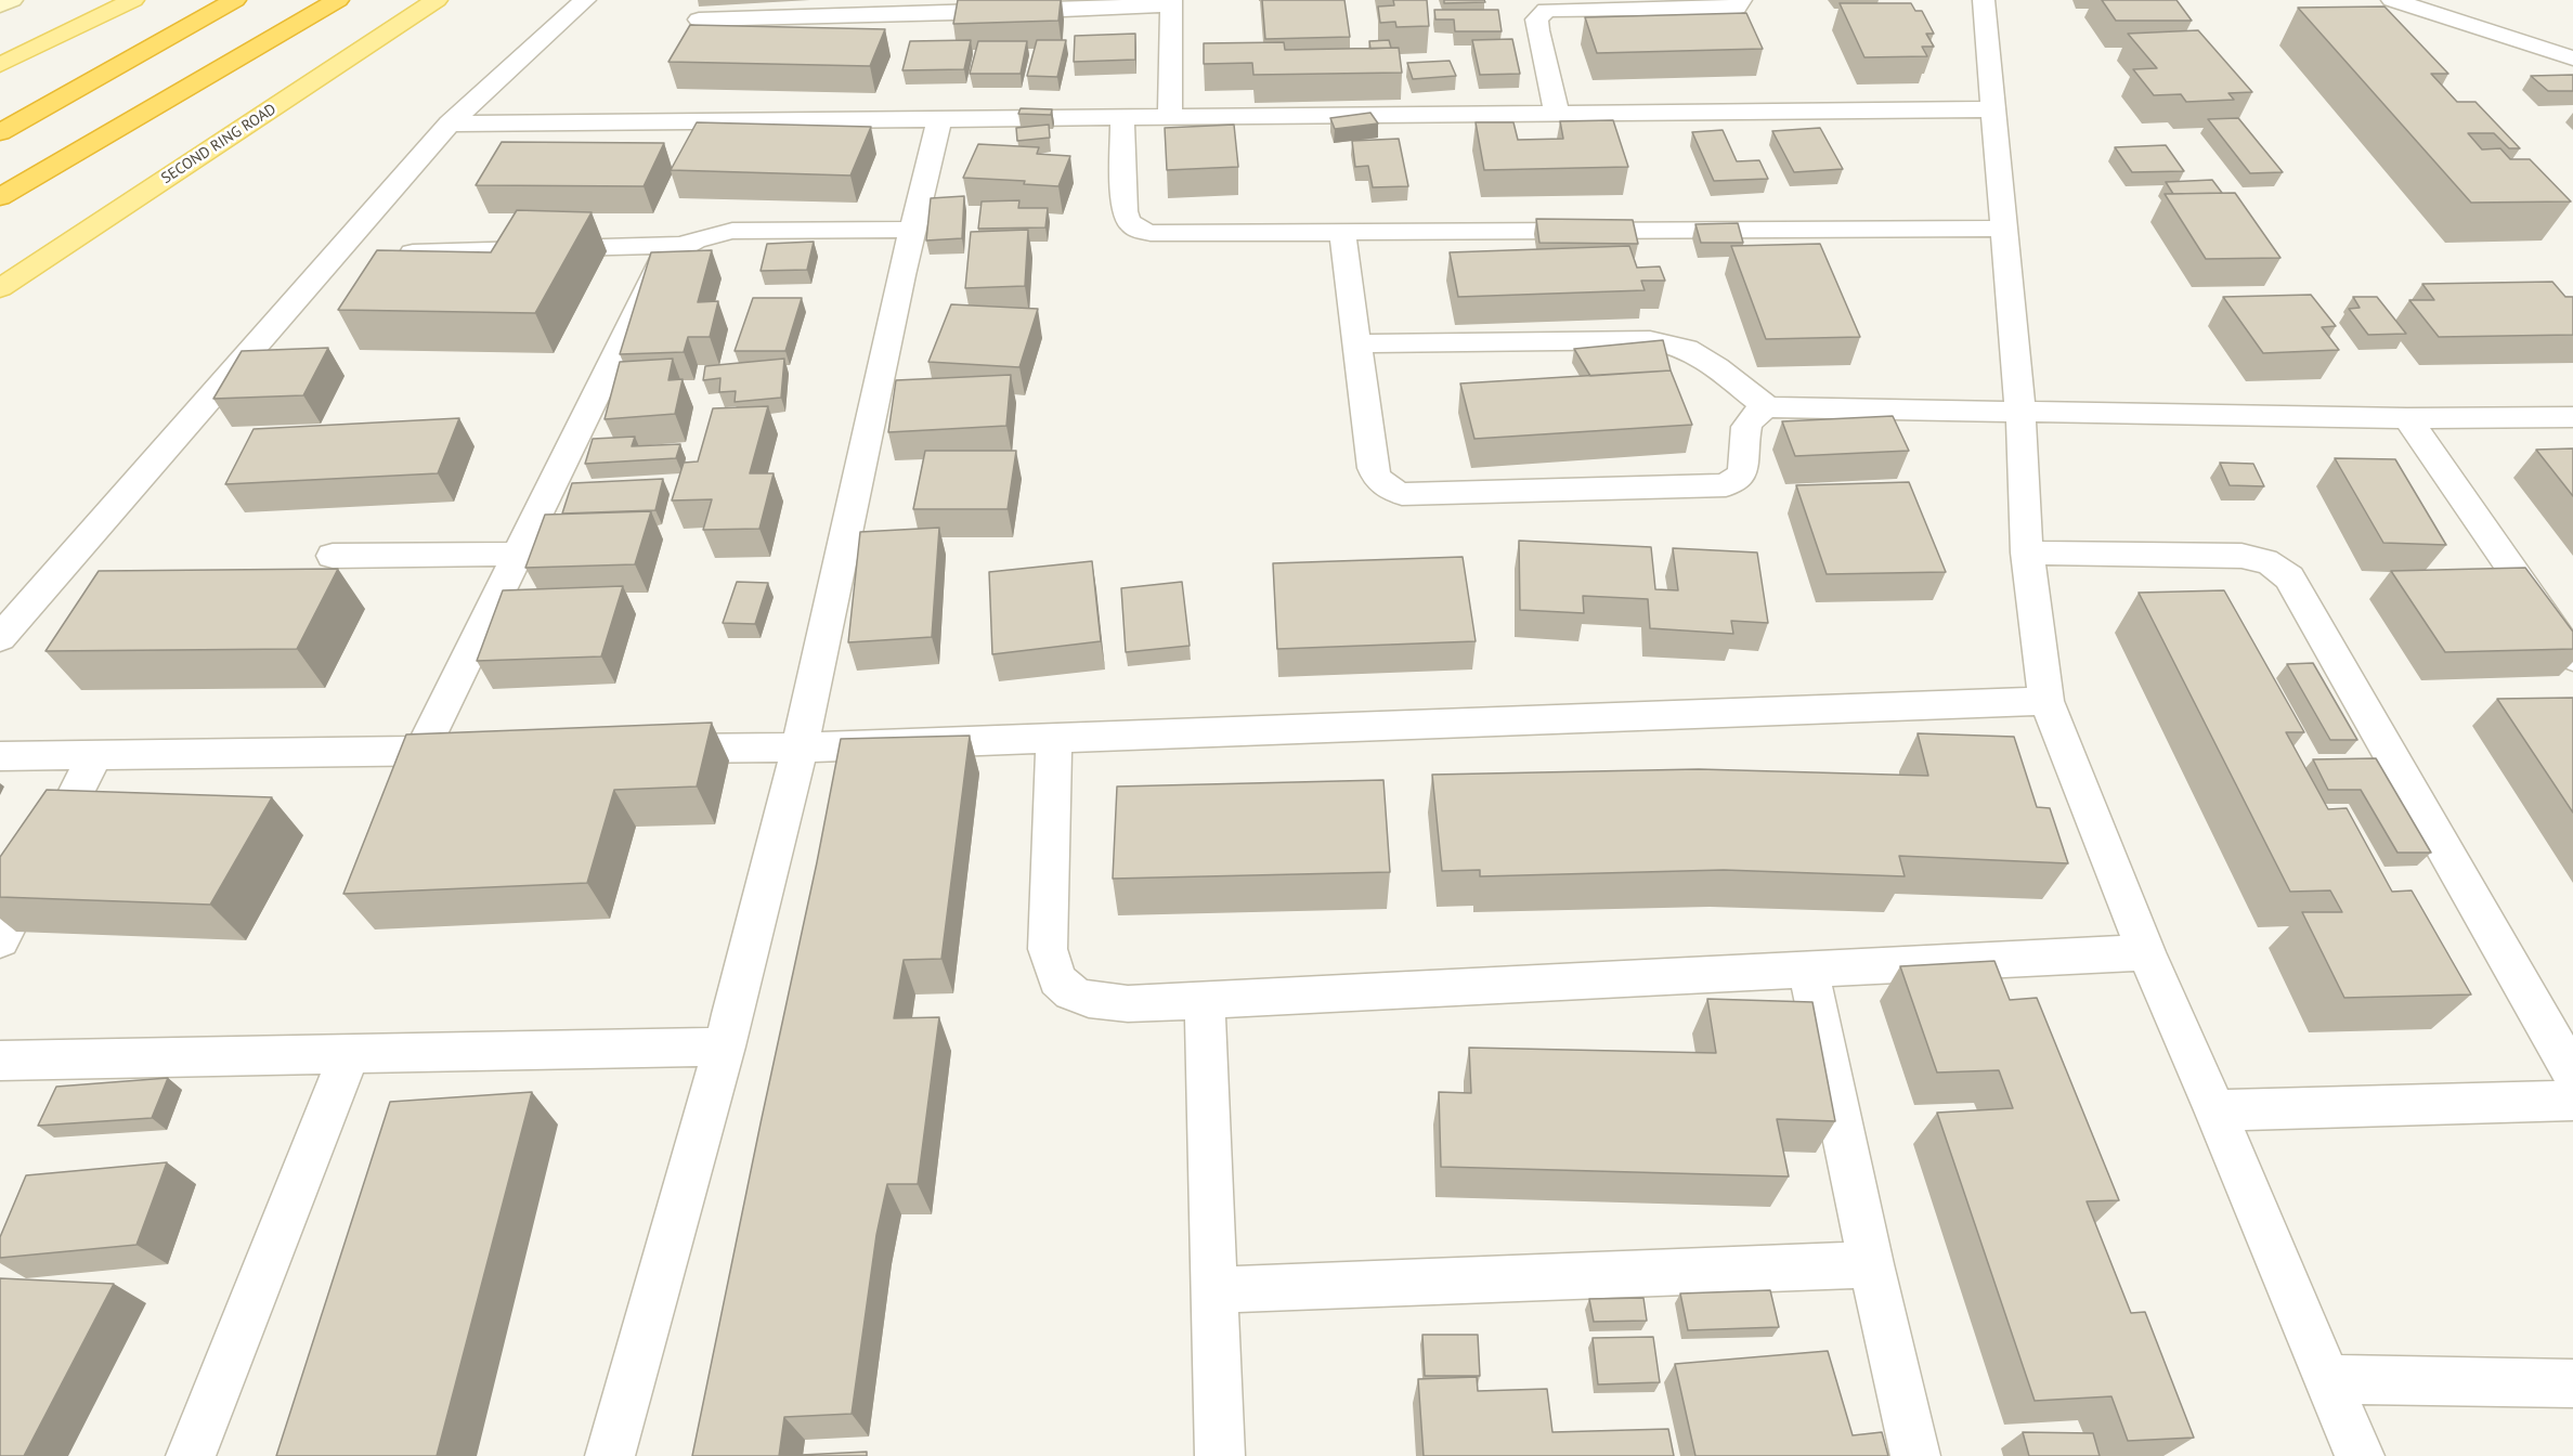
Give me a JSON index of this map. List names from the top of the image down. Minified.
{"streets":{"main road":["SECOND RING ROAD"]}}
